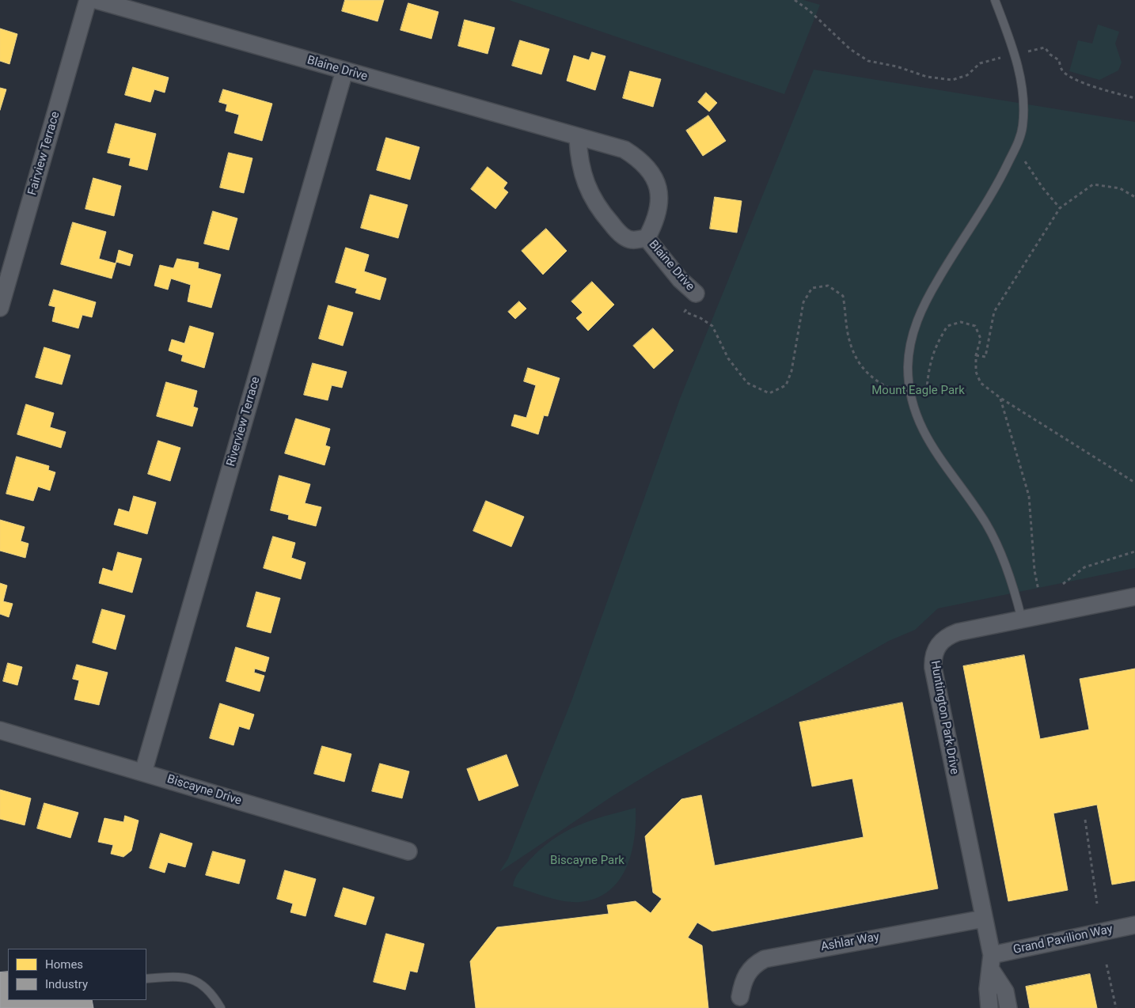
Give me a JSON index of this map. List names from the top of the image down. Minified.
{"streets":{"street":["Blaine Drive","Fairview Terrace","Riverview Terrace","Huntington Park Drive","Biscayne Drive","Grand Pavilion Way","Ashlar Way"]},"crossings":[["Blaine Drive","Riverview Terrace"],["Riverview Terrace","Biscayne Drive"],["Huntington Park Drive","Grand Pavilion Way"],["Huntington Park Drive","Ashlar Way"]],"parks":["Mount Eagle Park","Biscayne Park"],"legend":["Homes","Industry"]}
